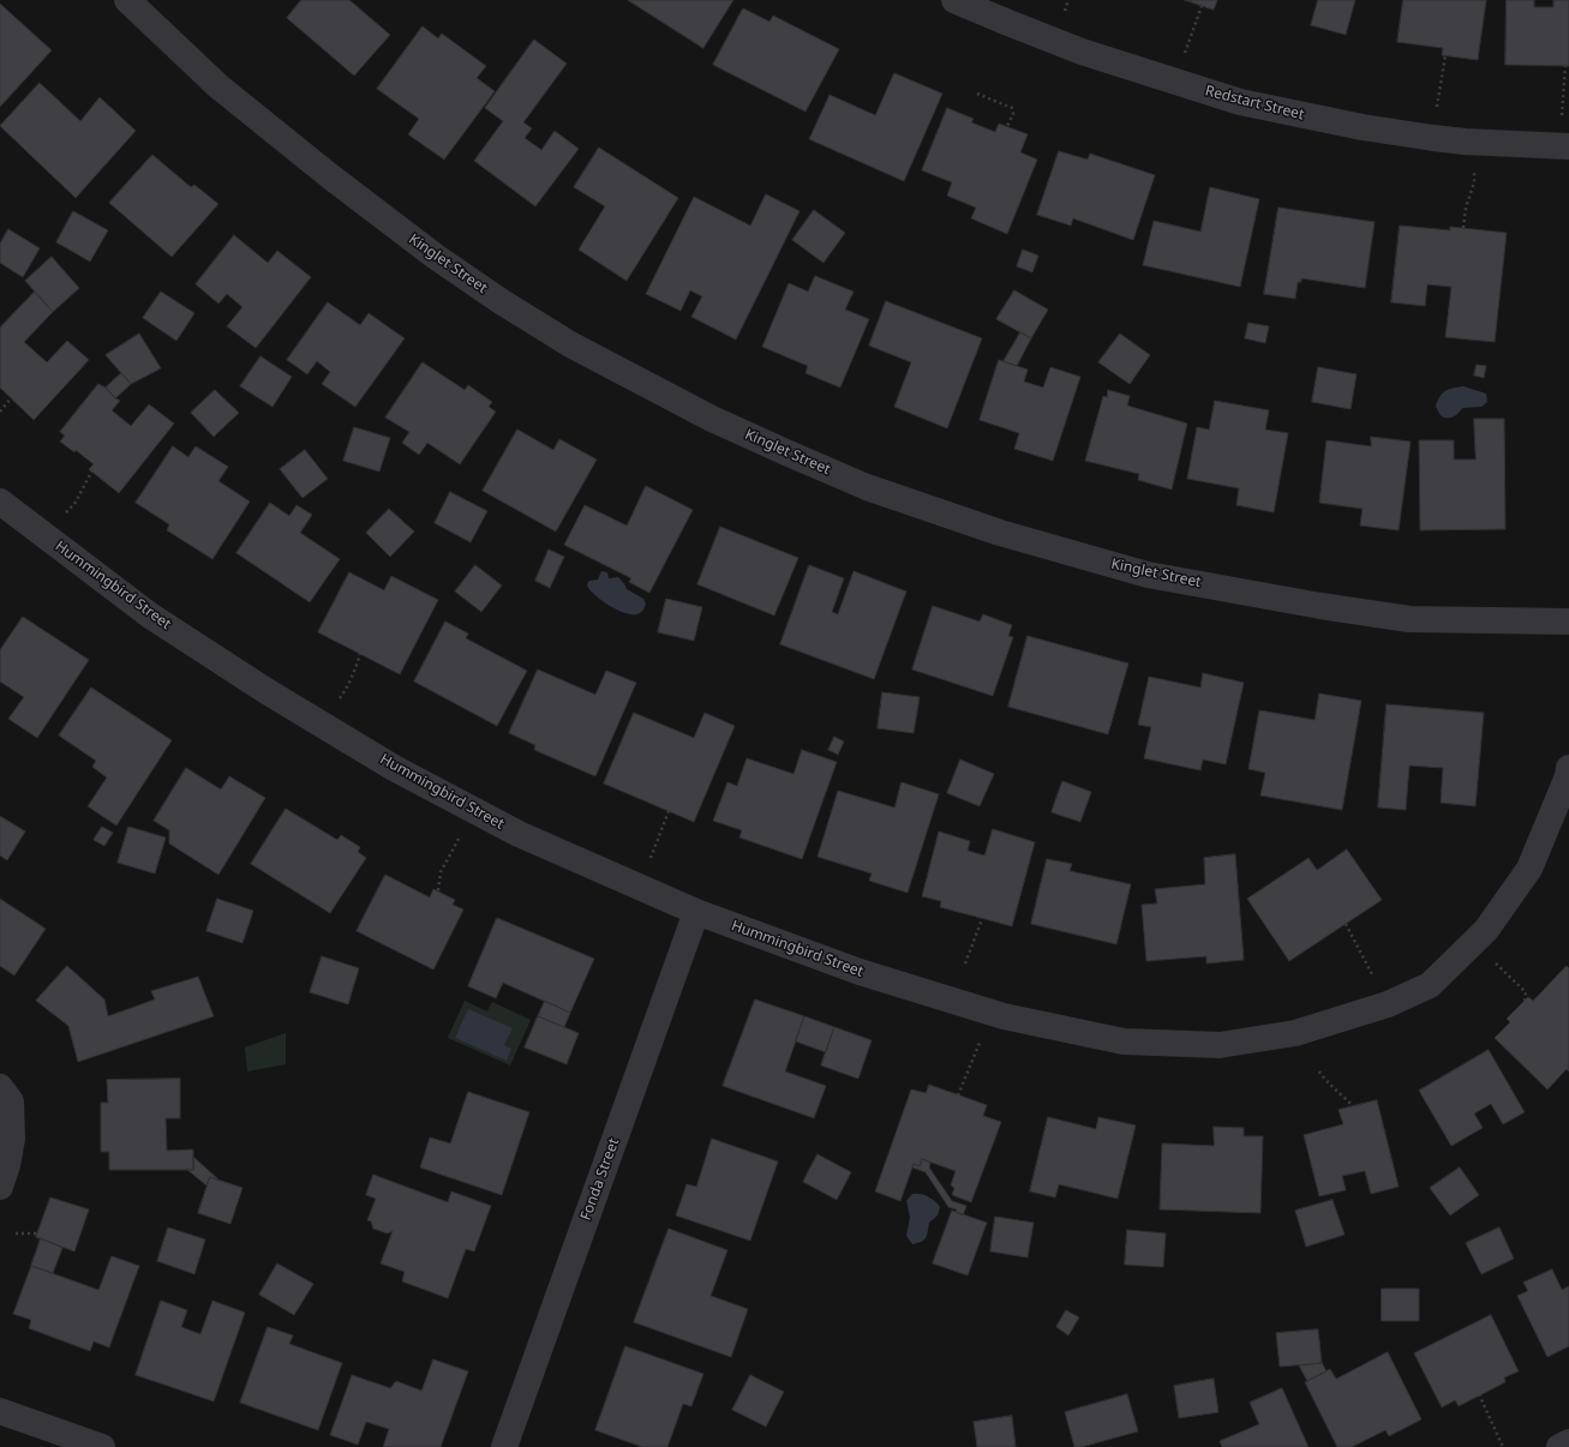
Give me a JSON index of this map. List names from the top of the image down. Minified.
{"streets":{"street":["Redstart Street","Kinglet Street","Hummingbird Street","Fonda Street"]},"crossings":[["Hummingbird Street","Fonda Street"]]}
